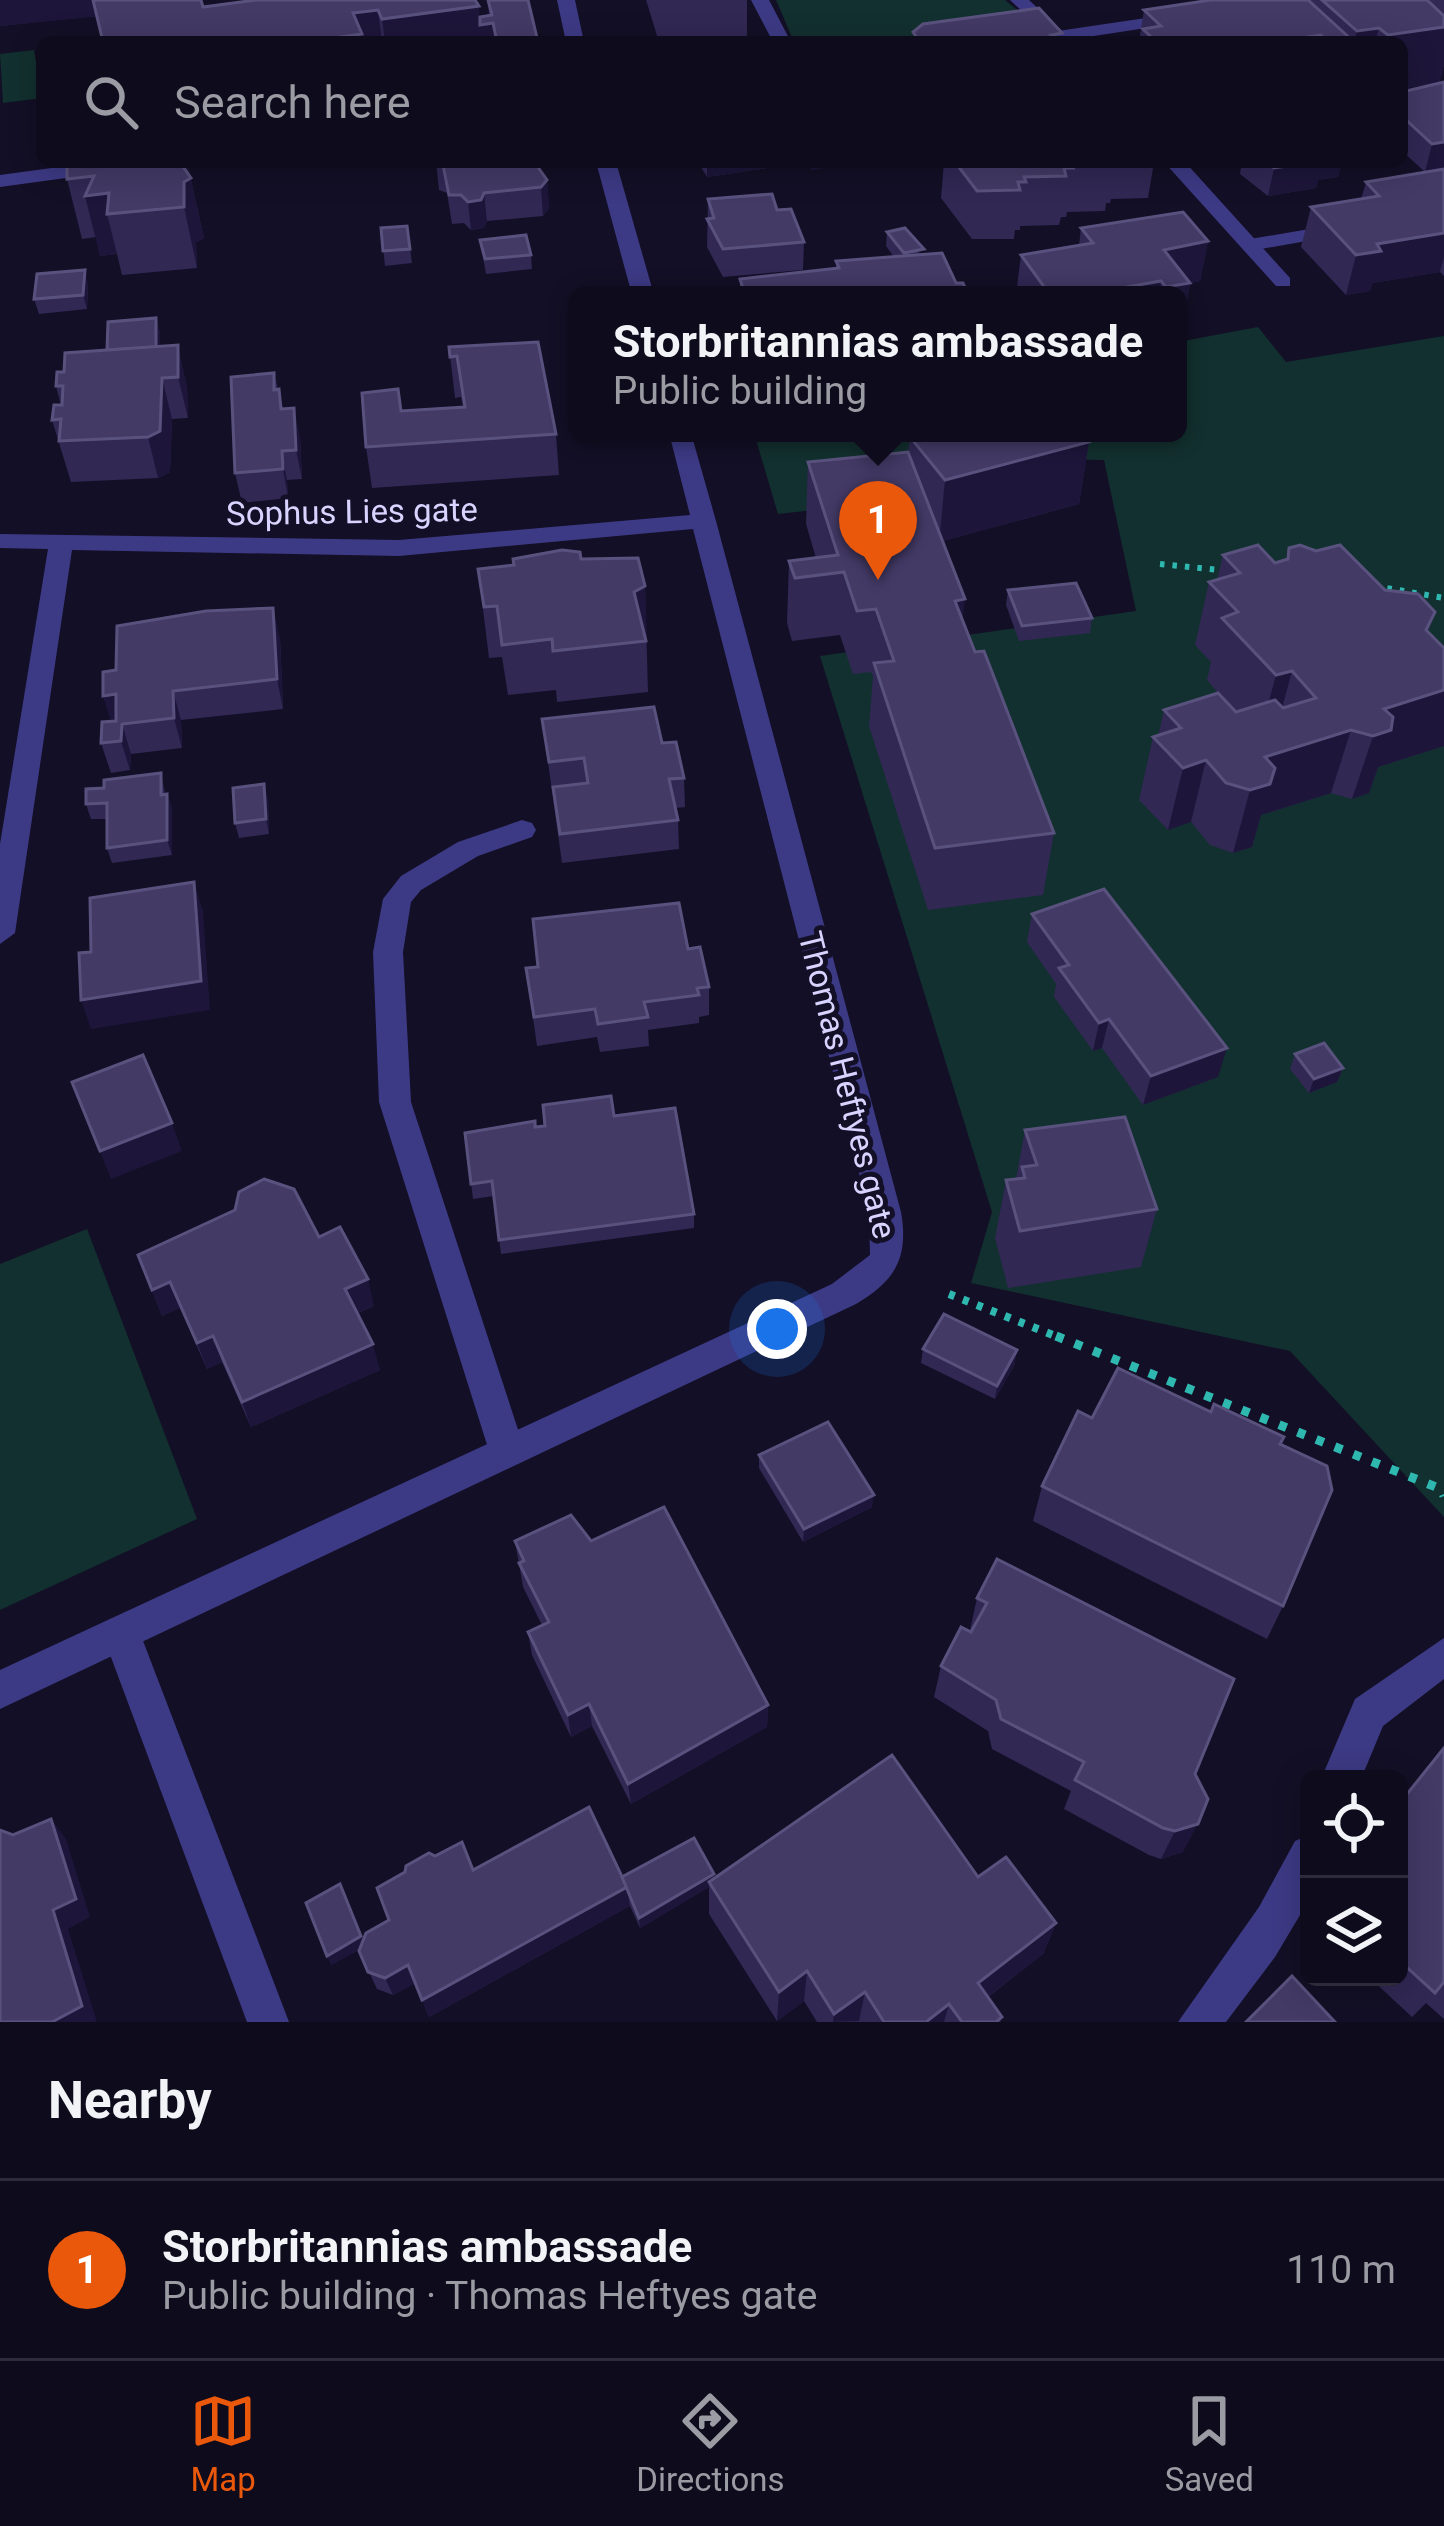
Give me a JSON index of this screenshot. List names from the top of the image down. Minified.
{"streets":{"street":["Sophus Lies gate","Thomas Heftyes gate"]},"crossings":[["Sophus Lies gate","Thomas Heftyes gate"]],"page":{"search":"Search here","popup":["Storbritannias ambassade","Public building"],"pins":"1","heading":"Nearby","list":[{"mark":"1","name":"Storbritannias ambassade","note":"Public building · Thomas Heftyes gate","value":"110 m"}],"nav":["Map","Directions","Saved"]}}
